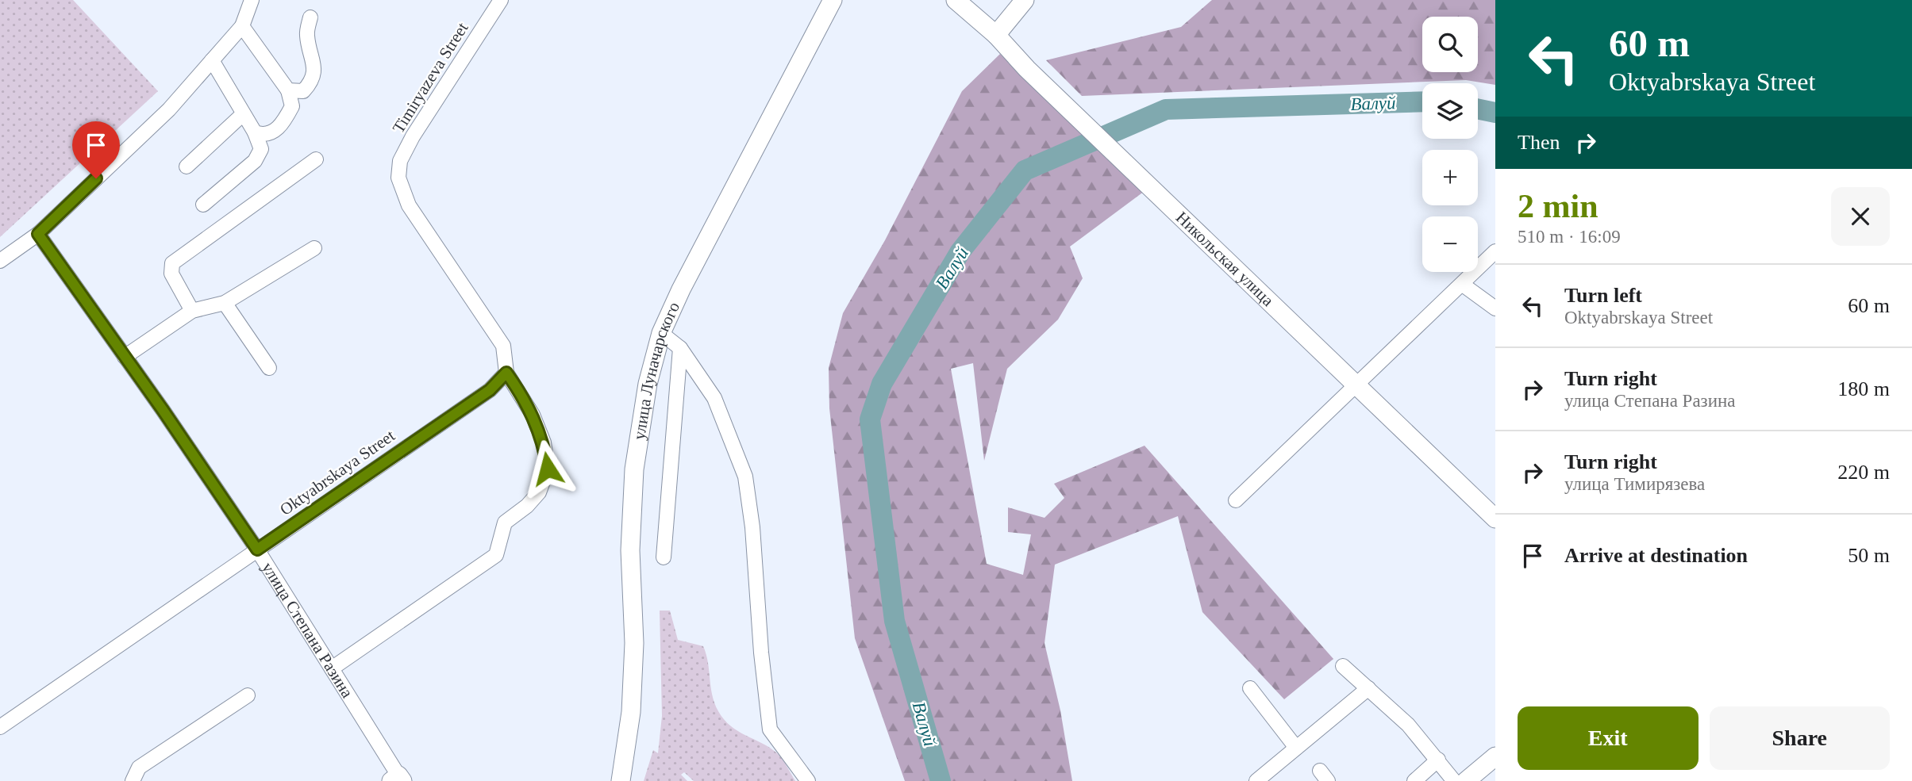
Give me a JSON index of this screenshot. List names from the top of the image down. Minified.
{"streets":{"main road":["Никольская улица","улица Луначарского"],"street":["Timiryazeva Street","Oktyabrskaya Street","улица Степана Разина"]},"crossings":[["Timiryazeva Street","Oktyabrskaya Street"],["Oktyabrskaya Street","улица Степана Разина"]],"water":["Валуй"],"page":{"turn":["60 m","Oktyabrskaya Street"],"map_buttons":["+","−"],"then":"Then","heading":["2 min","510 m · 16:09"],"list":[{"name":"Turn left","note":"Oktyabrskaya Street","value":"60 m"},{"name":"Turn right","note":"улица Степана Разина","value":"180 m"},{"name":"Turn right","note":"улица Тимирязева","value":"220 m"},{"name":"Arrive at destination","value":"50 m"}],"buttons":["Exit","Share"]}}
